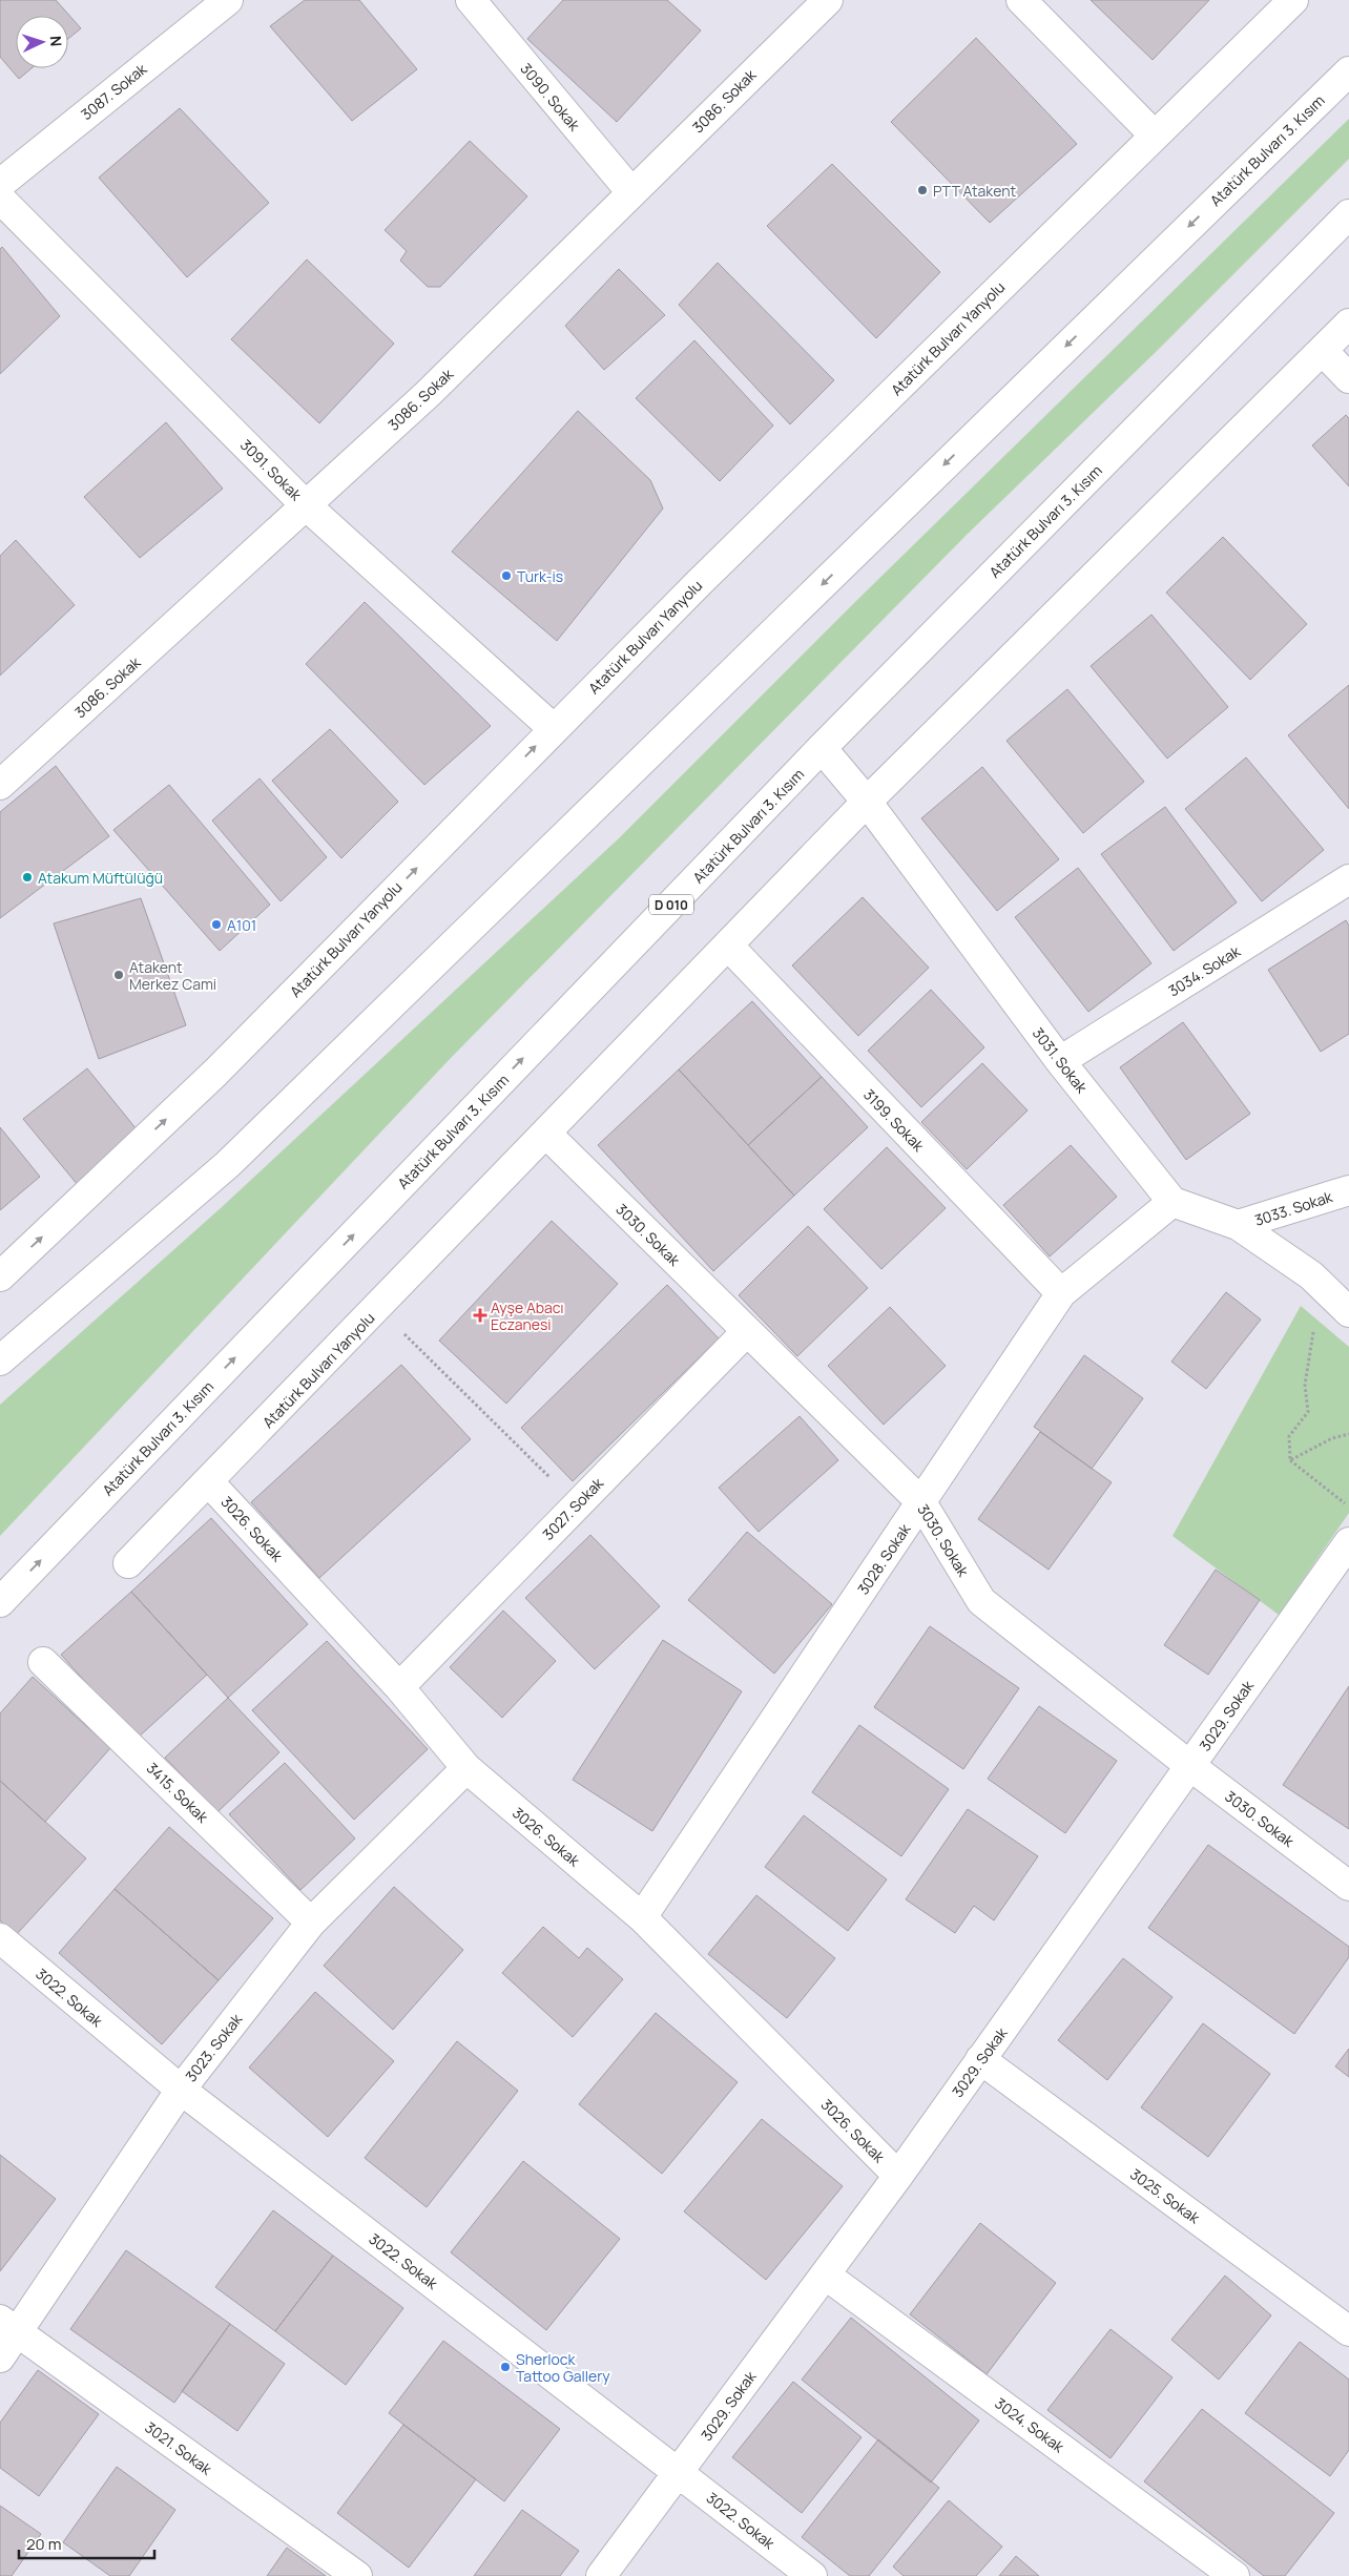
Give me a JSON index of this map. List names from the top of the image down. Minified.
{"streets":{"main road":["3087. Sokak","3090. Sokak","3086. Sokak","Atatürk Bulvarı 3. Kısım","Atatürk Bulvarı Yanyolu","3091. Sokak","D 010","3034. Sokak","3031. Sokak","3199. Sokak","3033. Sokak","3030. Sokak","3027. Sokak","3026. Sokak","3028. Sokak","3029. Sokak","3415. Sokak","3022. Sokak","3023. Sokak","3025. Sokak","3024. Sokak","3021. Sokak"]},"crossings":[["3090. Sokak","3086. Sokak"],["3086. Sokak","3091. Sokak"],["Atatürk Bulvarı 3. Kısım","3031. Sokak"],["Atatürk Bulvarı Yanyolu","3091. Sokak"],["Atatürk Bulvarı Yanyolu","3031. Sokak"],["Atatürk Bulvarı Yanyolu","3199. Sokak"],["Atatürk Bulvarı Yanyolu","3030. Sokak"],["Atatürk Bulvarı Yanyolu","3026. Sokak"],["3034. Sokak","3031. Sokak"],["3031. Sokak","3028. Sokak"],["3199. Sokak","3028. Sokak"],["3030. Sokak","3027. Sokak"],["3030. Sokak","3028. Sokak"],["3030. Sokak","3029. Sokak"],["3027. Sokak","3026. Sokak"],["3026. Sokak","3028. Sokak"],["3026. Sokak","3029. Sokak"],["3026. Sokak","3023. Sokak"],["3029. Sokak","3022. Sokak"],["3029. Sokak","3025. Sokak"],["3029. Sokak","3024. Sokak"],["3415. Sokak","3023. Sokak"],["3022. Sokak","3023. Sokak"],["3023. Sokak","3021. Sokak"]],"places":{"other":["PTT Atakent","Turk-is","Atakum Müftülüğü","A101","Atakent Merkez Cami","Sherlock Tattoo Gallery"],"health":["Ayşe Abacı Eczanesi"]},"scale_bar":"20 m","north":"right"}
